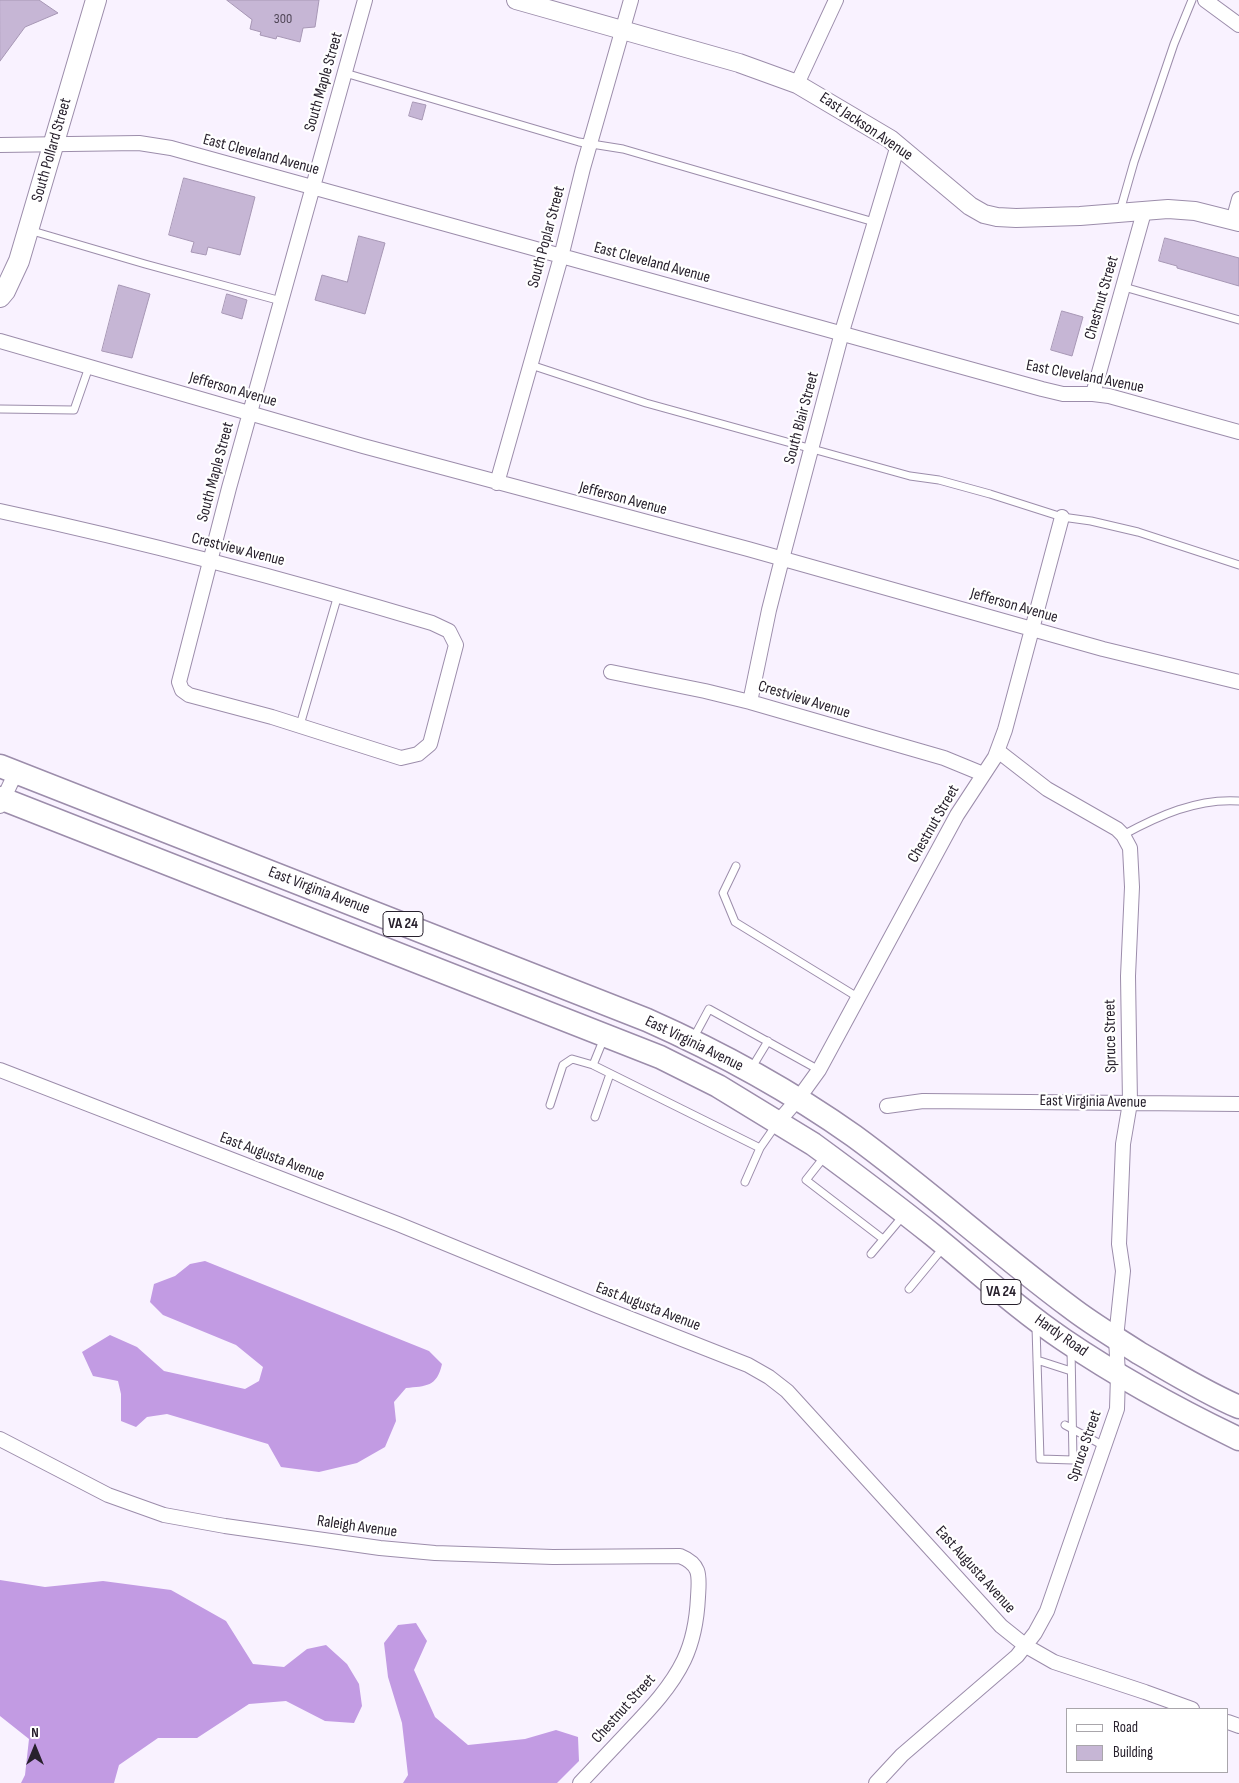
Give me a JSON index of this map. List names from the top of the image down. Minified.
{"streets":{"main road":["South Pollard Street","East Virginia Avenue","VA 24","Hardy Road"],"street":["South Maple Street","East Jackson Avenue","East Cleveland Avenue","South Poplar Street","Chestnut Street","Jefferson Avenue","South Blair Street","Crestview Avenue","Spruce Street","East Augusta Avenue","Raleigh Avenue"]},"crossings":[["South Maple Street","East Cleveland Avenue"],["South Maple Street","Jefferson Avenue"],["South Maple Street","Crestview Avenue"],["East Jackson Avenue","South Poplar Street"],["East Jackson Avenue","Chestnut Street"],["East Jackson Avenue","South Blair Street"],["South Pollard Street","East Cleveland Avenue"],["East Cleveland Avenue","South Poplar Street"],["East Cleveland Avenue","Chestnut Street"],["East Cleveland Avenue","South Blair Street"],["South Poplar Street","Jefferson Avenue"],["Chestnut Street","Jefferson Avenue"],["Chestnut Street","Crestview Avenue"],["Chestnut Street","East Virginia Avenue"],["Chestnut Street","Hardy Road"],["Chestnut Street","Raleigh Avenue"],["Jefferson Avenue","South Blair Street"],["South Blair Street","Crestview Avenue"],["East Virginia Avenue","Spruce Street"],["East Virginia Avenue","Hardy Road"],["Spruce Street","East Augusta Avenue"],["Spruce Street","Hardy Road"]],"house_numbers":["300"],"legend":["Road","Building"],"north":"top"}
